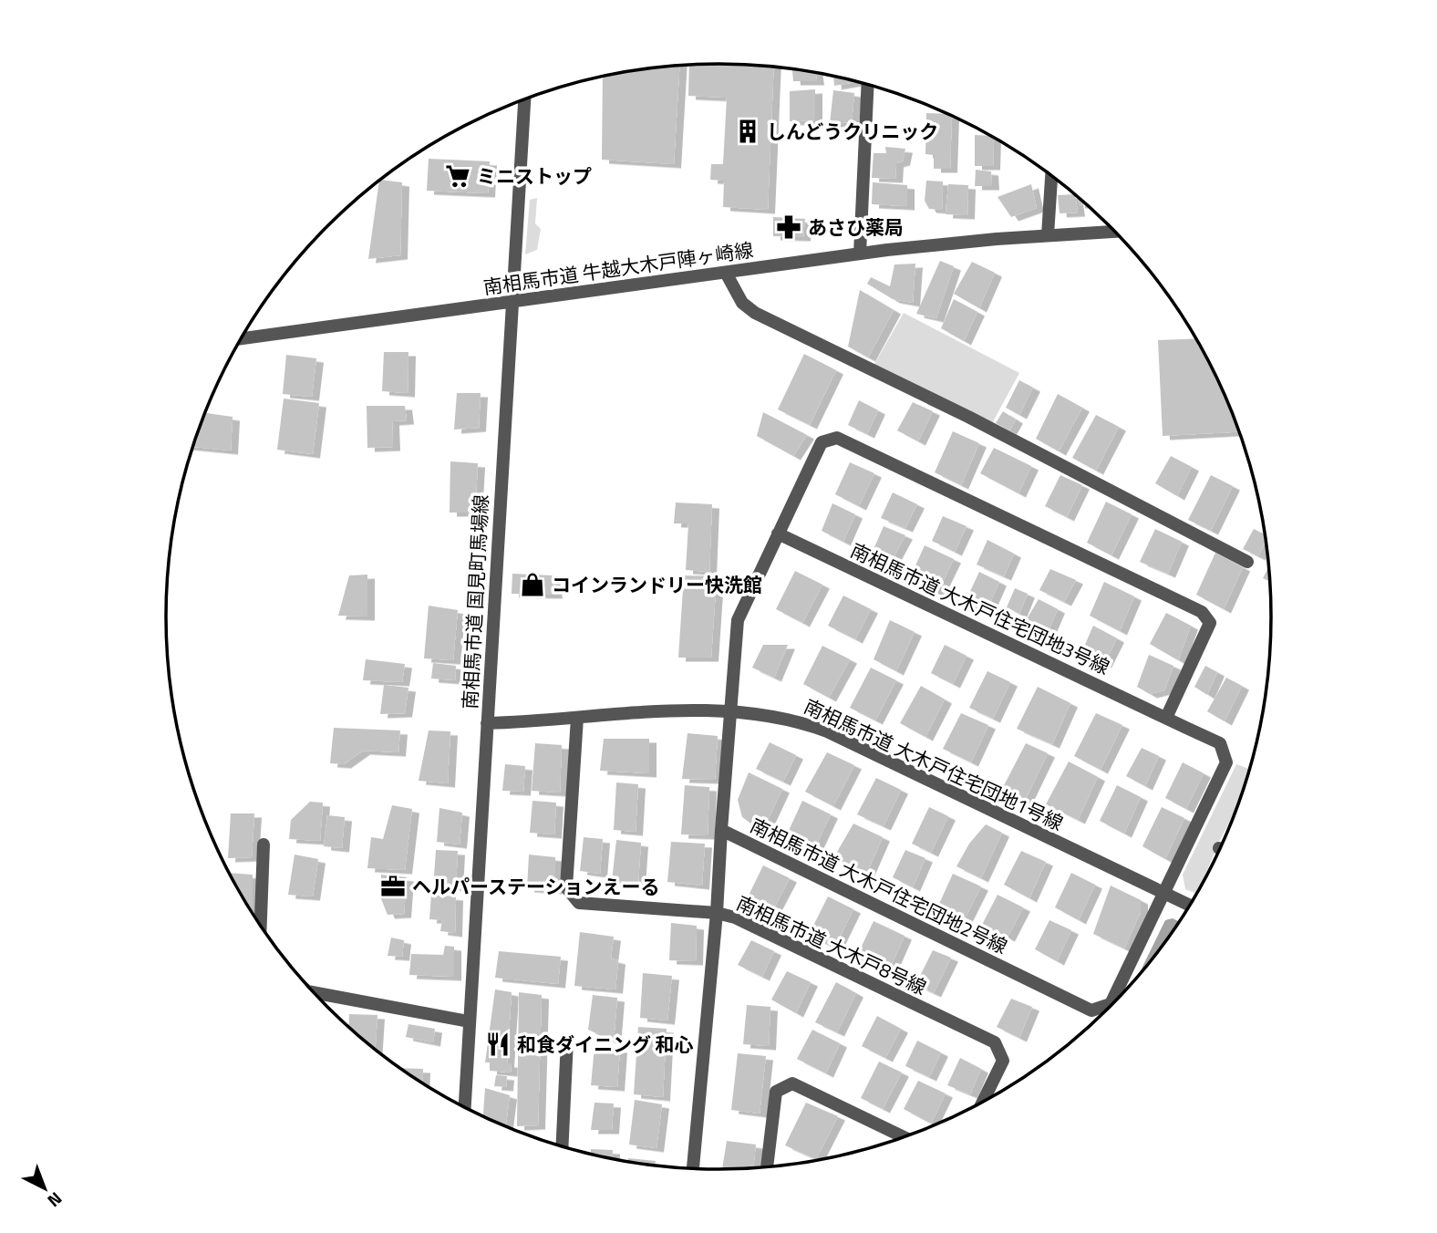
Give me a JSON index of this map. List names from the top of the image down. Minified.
{"streets":{"street":["南相馬市道 牛越大木戸陣ヶ崎線","南相馬市道 国見町馬場線","南相馬市道 大木戸住宅団地3号線","南相馬市道 大木戸住宅団地1号線","南相馬市道 大木戸住宅団地2号線","南相馬市道 大木戸8号線"]},"crossings":[["南相馬市道 牛越大木戸陣ヶ崎線","南相馬市道 国見町馬場線"],["南相馬市道 国見町馬場線","南相馬市道 大木戸住宅団地1号線"],["南相馬市道 大木戸住宅団地3号線","南相馬市道 大木戸住宅団地2号線"],["南相馬市道 大木戸住宅団地1号線","南相馬市道 大木戸住宅団地2号線"]],"places":{"building":["しんどうクリニック"],"supermarket":["ミニストップ"],"pharmacy":["あさひ薬局"],"shop":["コインランドリー快洗館"],"office":["ヘルパーステーションえーる"],"restaurant":["和食ダイニング 和心"]},"north":"bottom right"}
